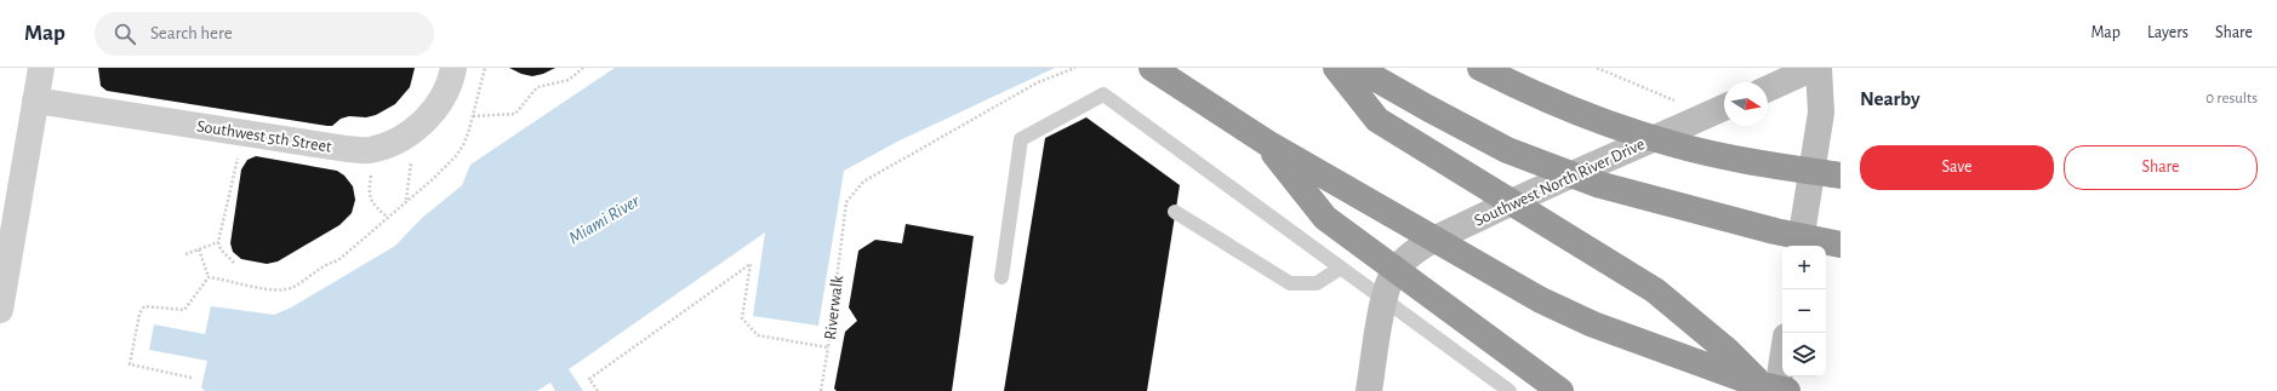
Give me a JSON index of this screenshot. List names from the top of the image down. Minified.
{"streets":{"street":["Southwest 5th Street","Southwest North River Drive"],"path":["Riverwalk"]},"water":["Miami River"],"north":"right","page":{"header":"Map","search":"Search here","nav":["Map","Layers","Share"],"heading":["Nearby","0 results"],"buttons":["Save","Share"],"map_buttons":["+","−"]}}
